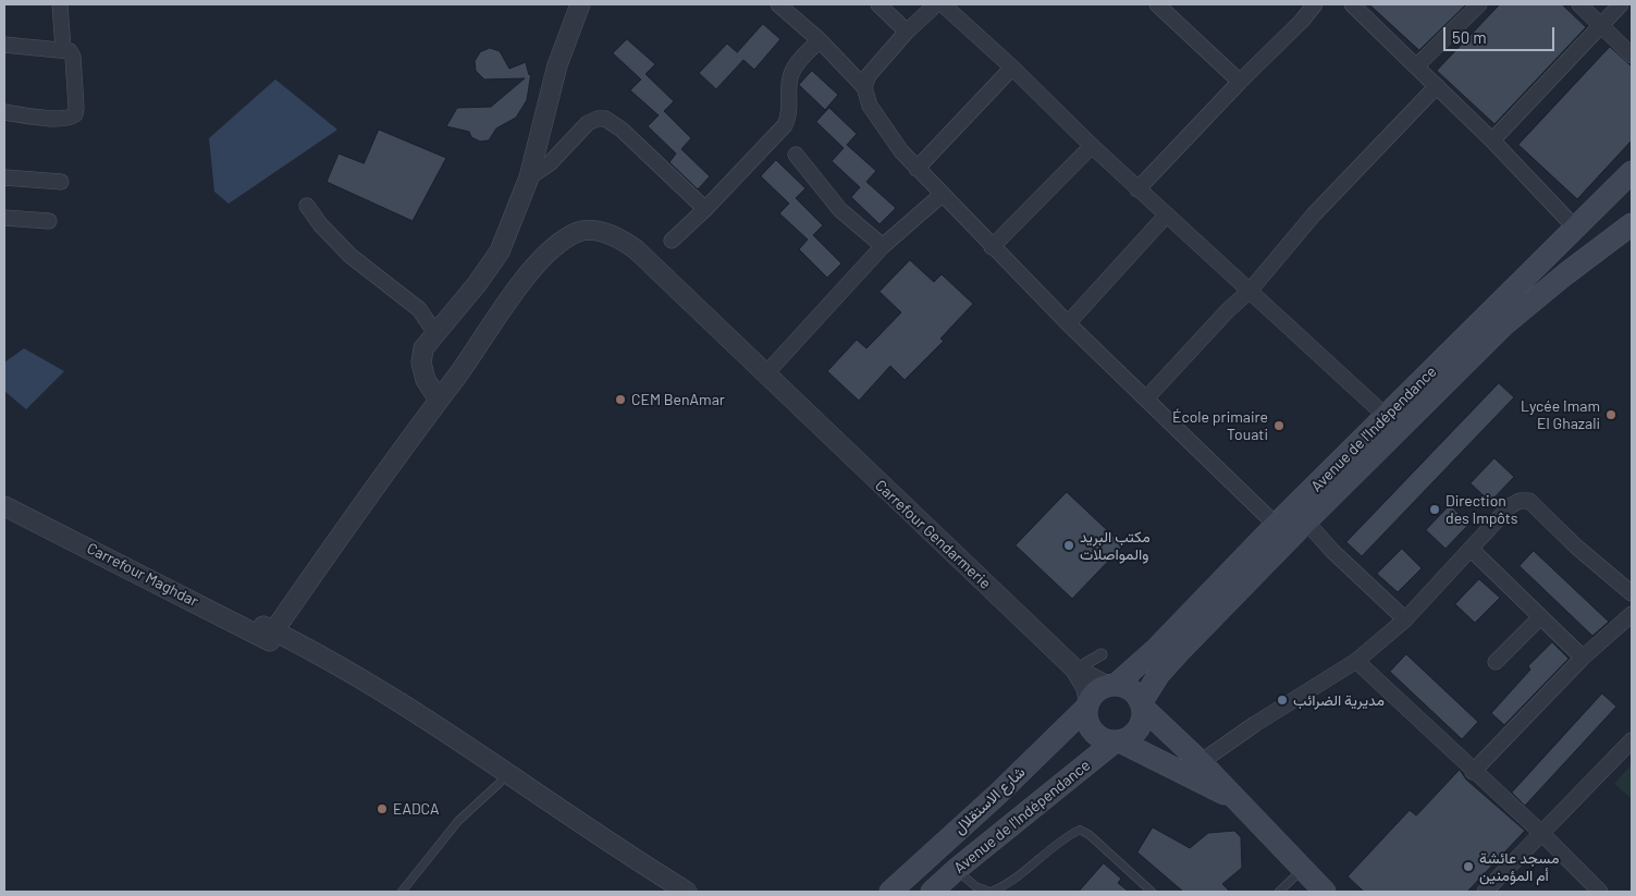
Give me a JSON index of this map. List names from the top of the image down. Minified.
{"streets":{"main road":["Avenue de l'Indépendance","Carrefour Gendarmerie","شارع الاستقلال"],"street":["Carrefour Maghdar"]},"crossings":[["Avenue de l'Indépendance","Carrefour Gendarmerie"],["Avenue de l'Indépendance","شارع الاستقلال"],["Carrefour Gendarmerie","Carrefour Maghdar"],["Carrefour Gendarmerie","شارع الاستقلال"]],"places":["CEM BenAmar","Lycée Imam El Ghazali","École primaire Touati","Direction des Impôts","مكتب البريد والمواصلات","مديرية الضرائب","EADCA","مسجد عائشة أم المؤمنين"],"scale_bar":"50 m"}
